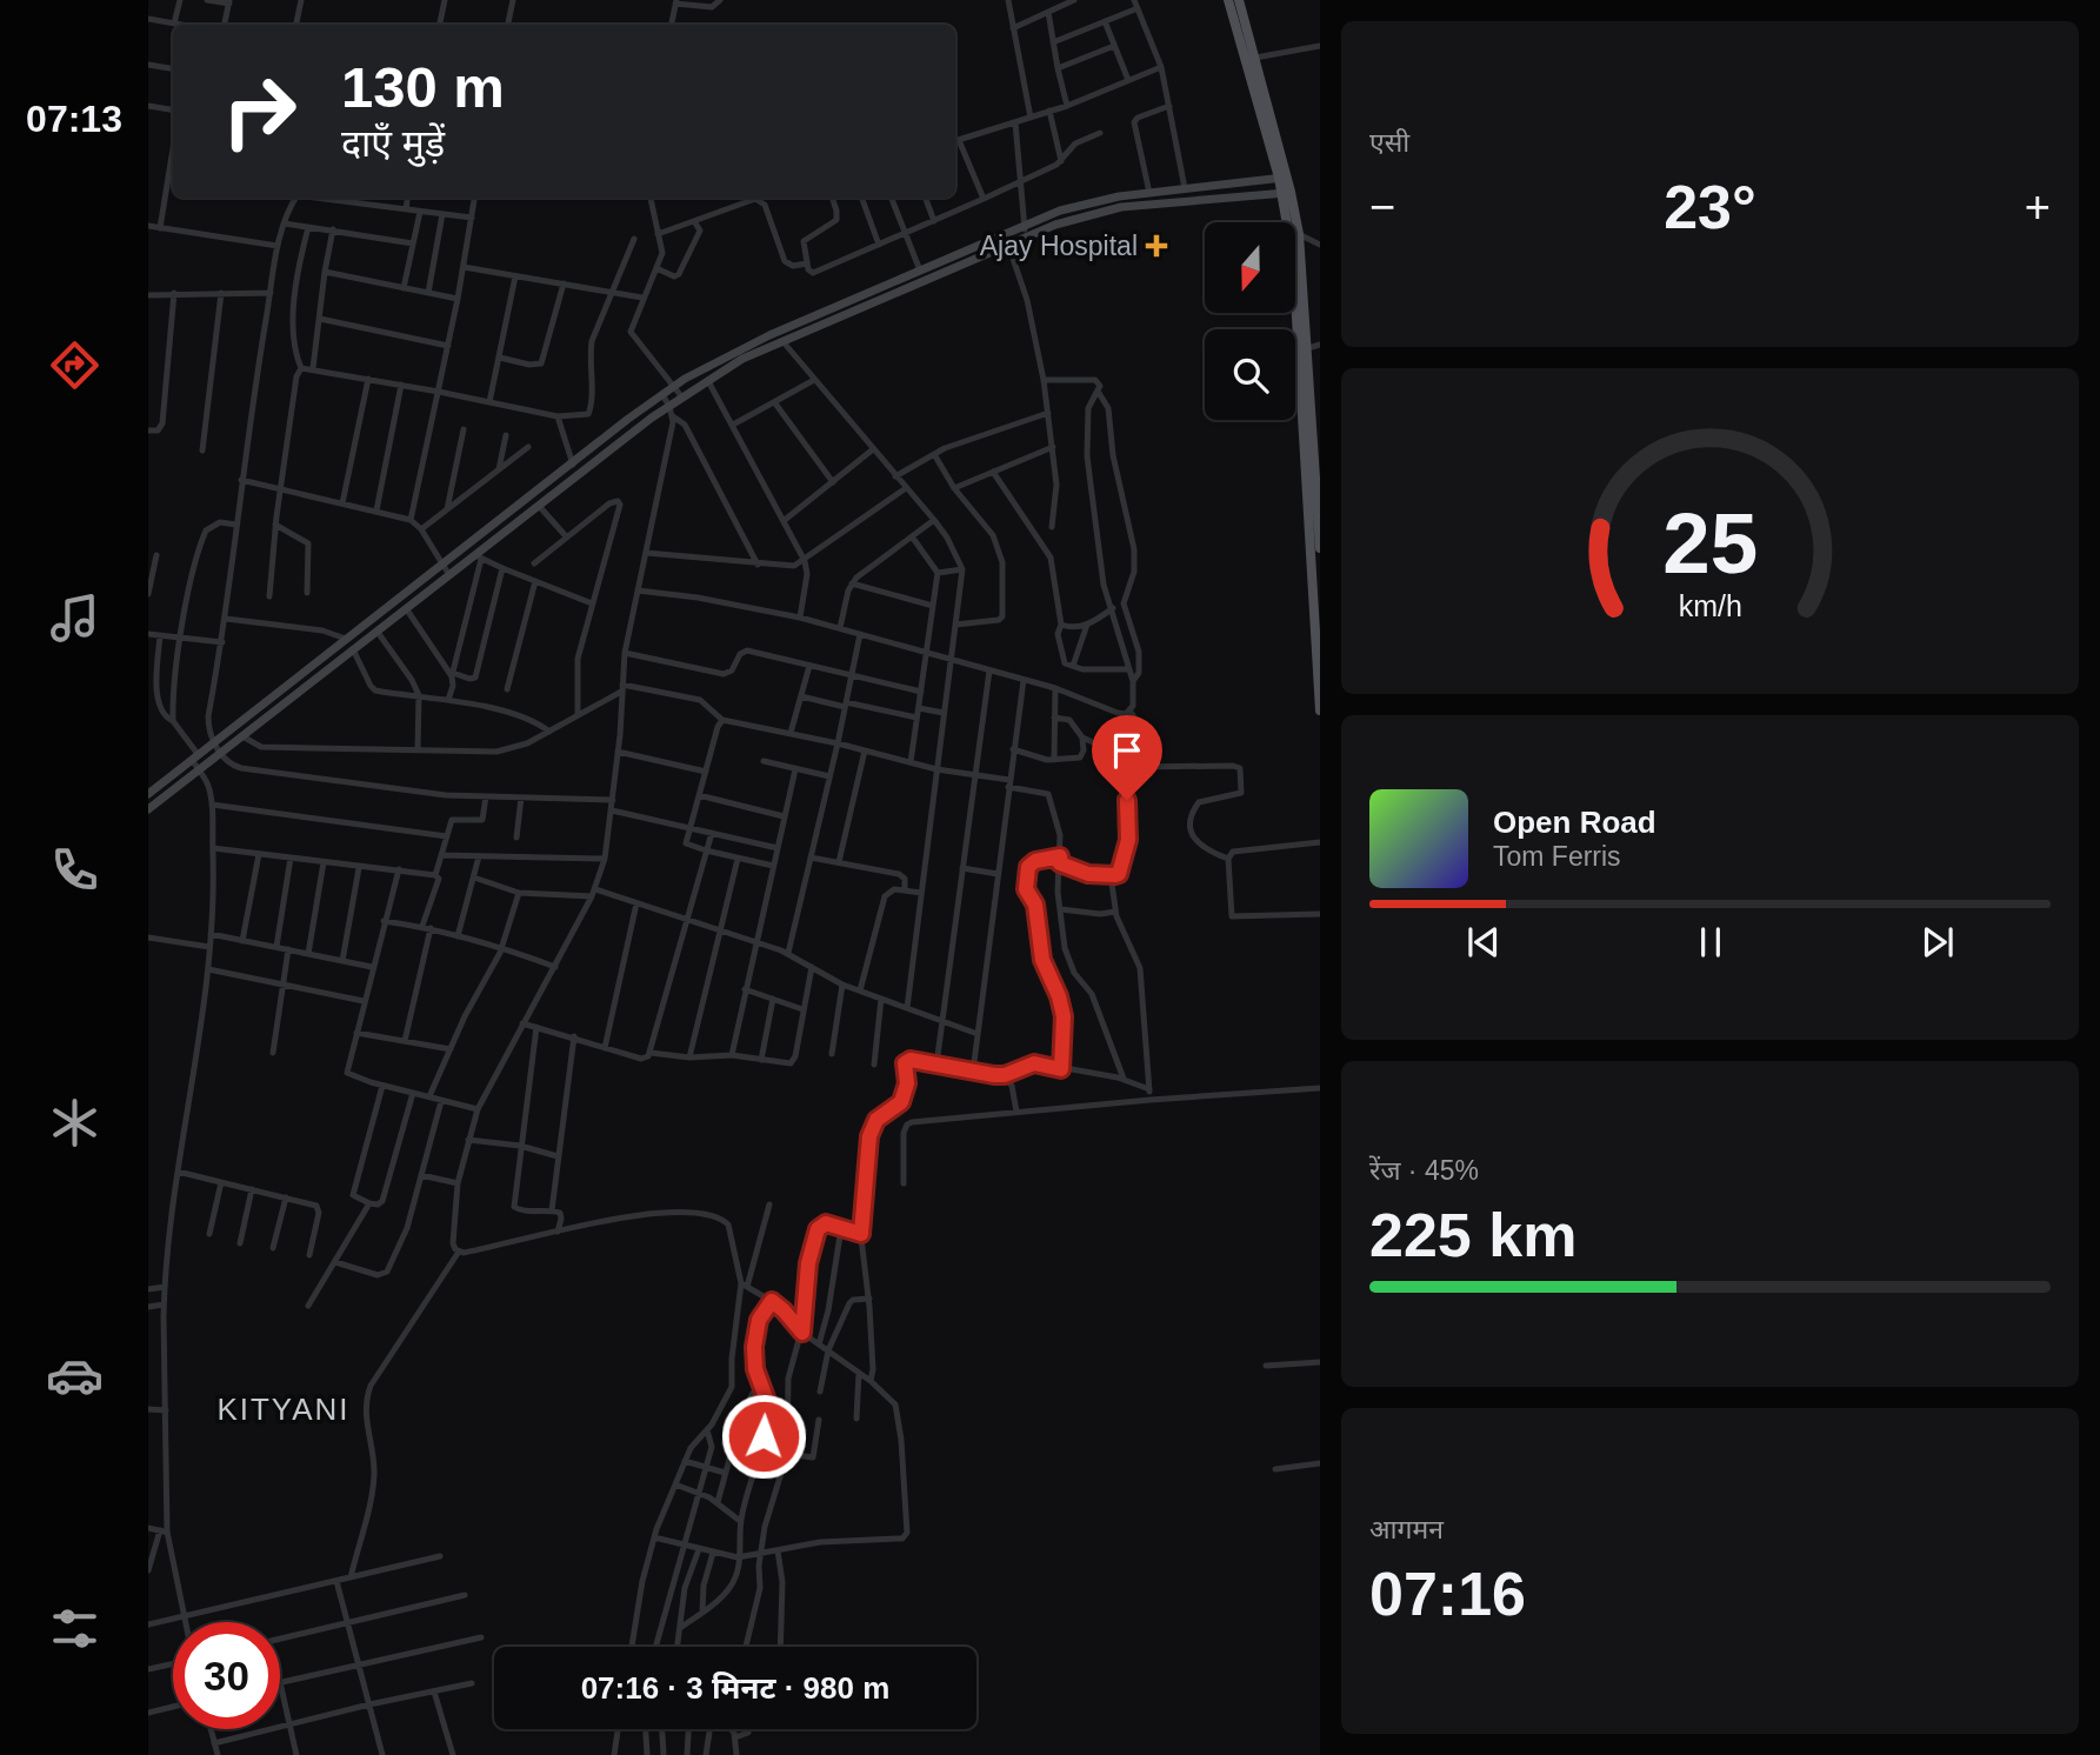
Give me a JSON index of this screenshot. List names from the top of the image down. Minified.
{"districts":["KITYANI"],"places":{"health":["Ajay Hospital"]},"north":"bottom","page":{"tabs":"07:13","tile":["एसी",["रेंज · 45%","225 km"],["आगमन","07:16"]],"turn":["130 m","दाएँ मुड़ें"],"heat":["−","23°","+"],"song":["Open Road","Tom Ferris"],"limit":"30","trip":"07:16 · 3 मिनट · 980 m","gauge":["25","km/h"]}}
